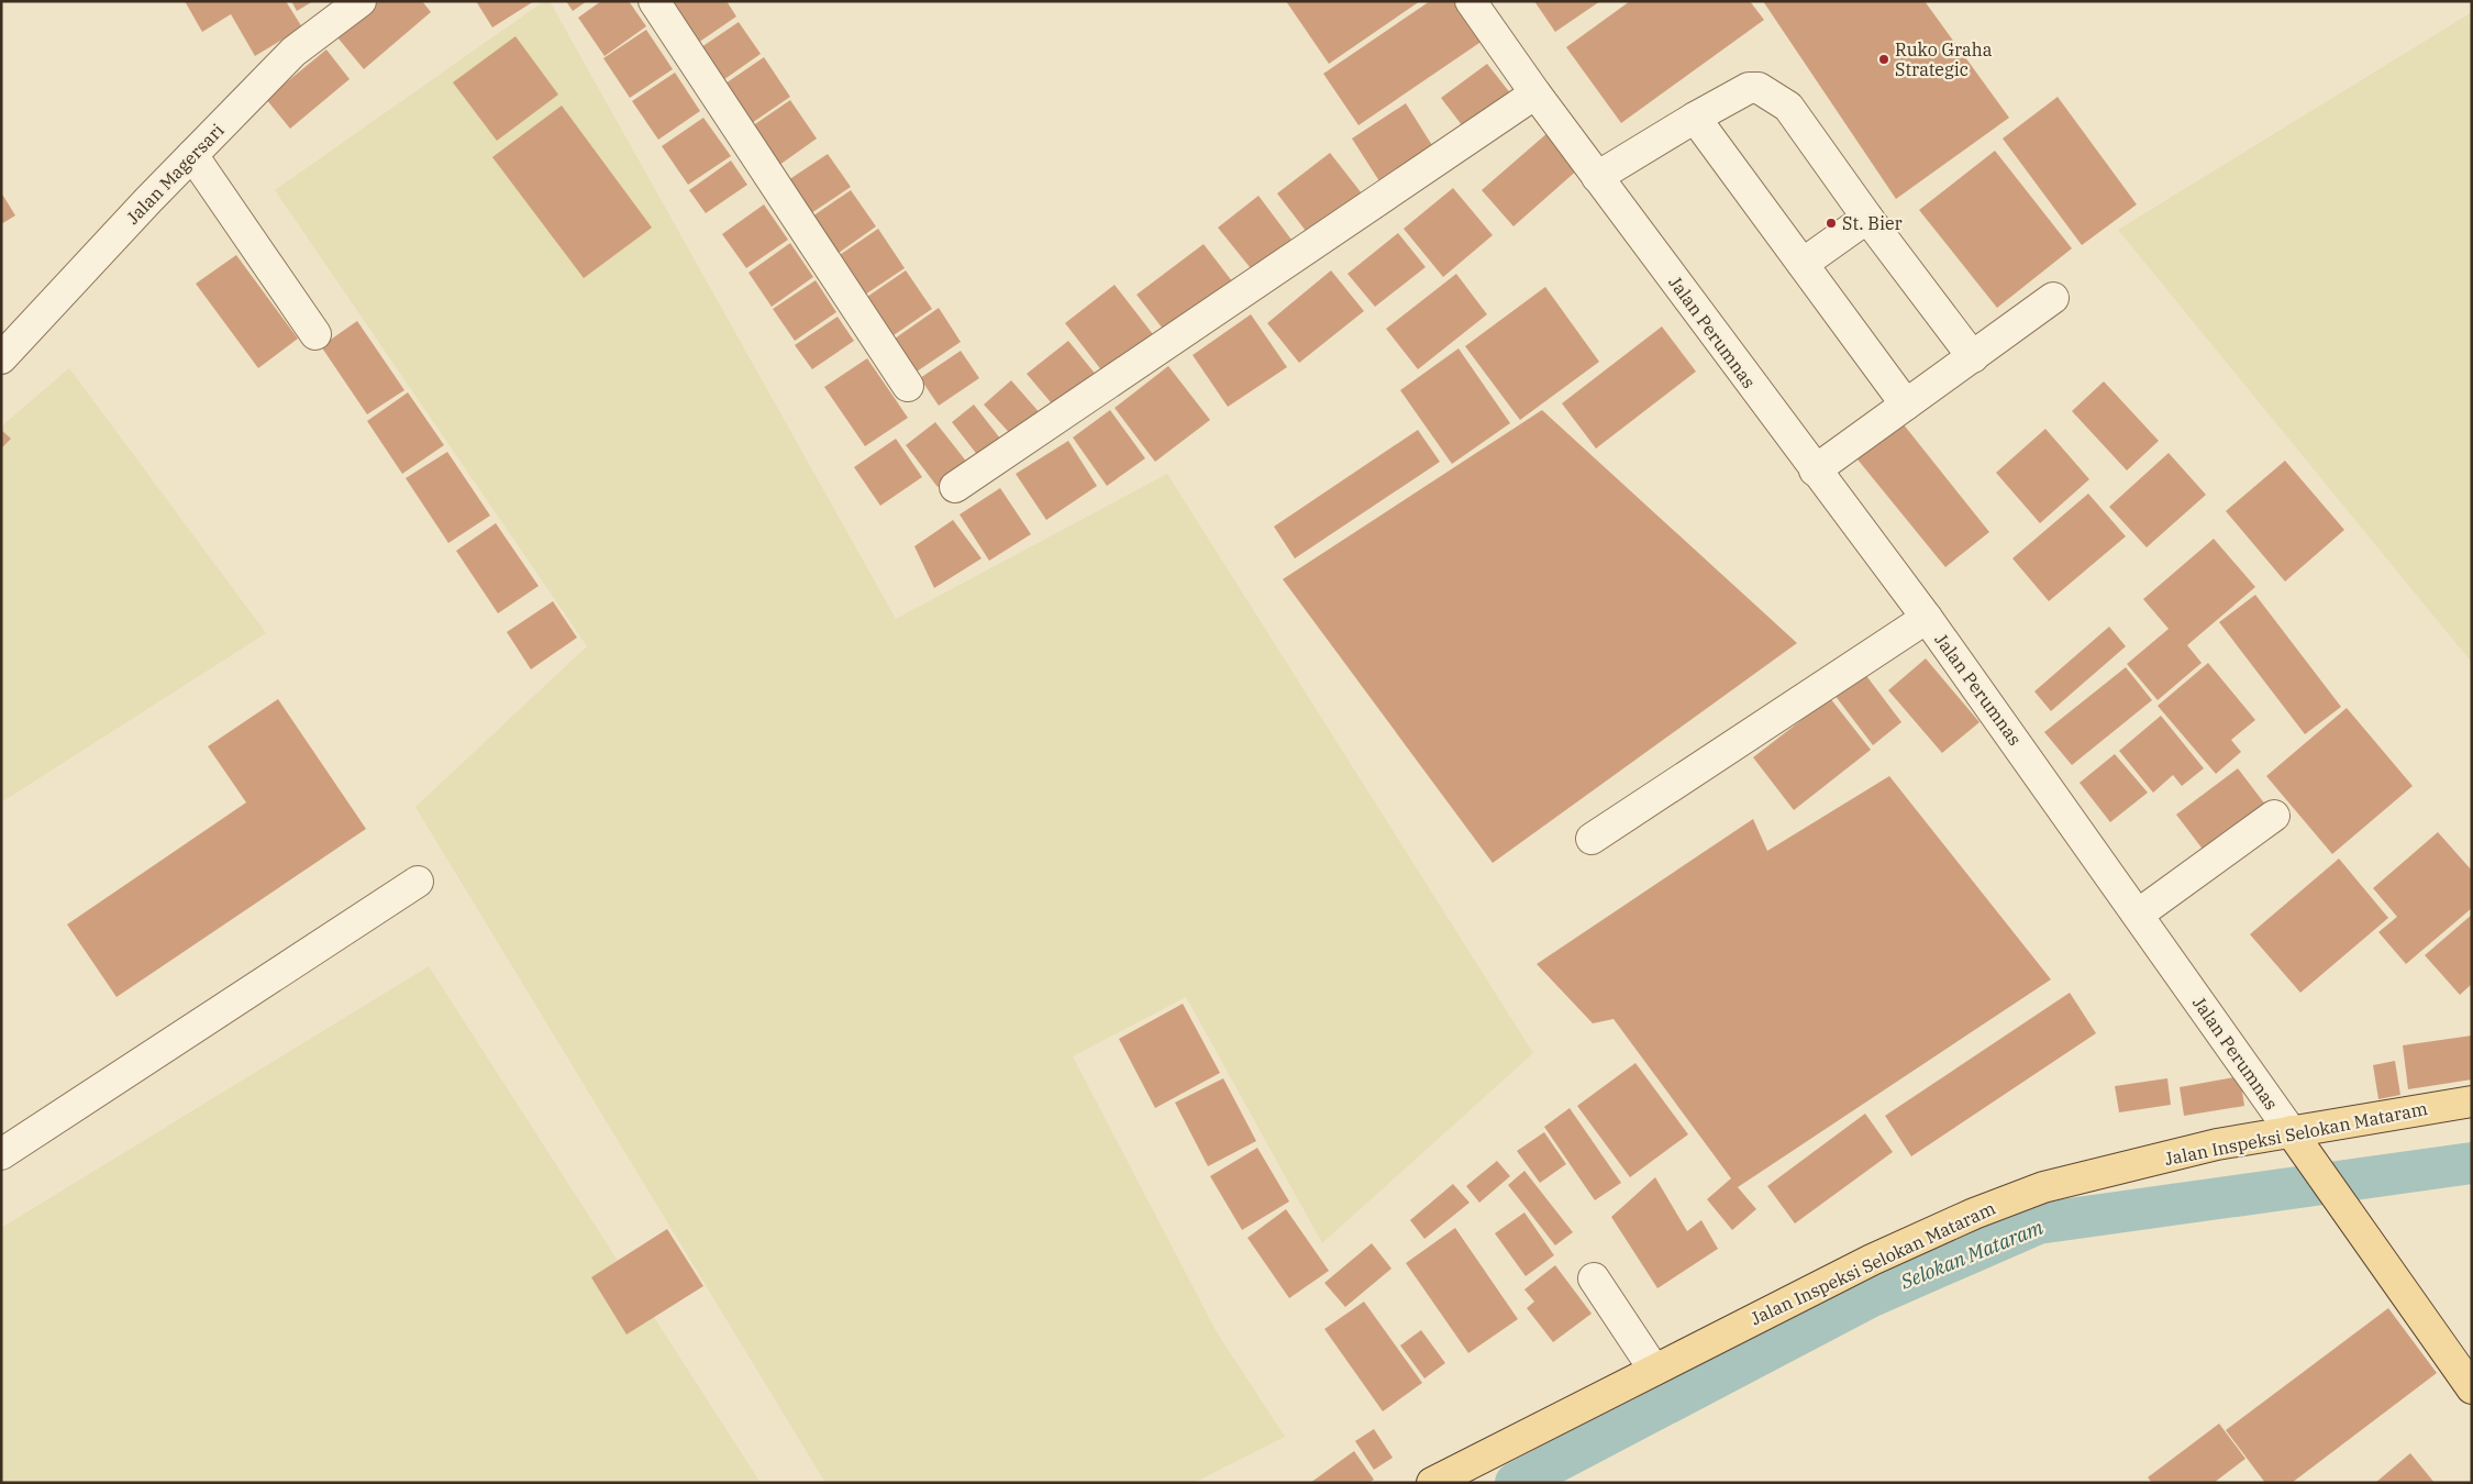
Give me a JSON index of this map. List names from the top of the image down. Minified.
{"streets":{"main road":["Jalan Perumnas","Jalan Inspeksi Selokan Mataram"],"street":["Jalan Magersari"]},"crossings":[["Jalan Perumnas","Jalan Inspeksi Selokan Mataram"]],"water":["Selokan Mataram"],"places":["Ruko Graha Strategic","St. Bier"]}
